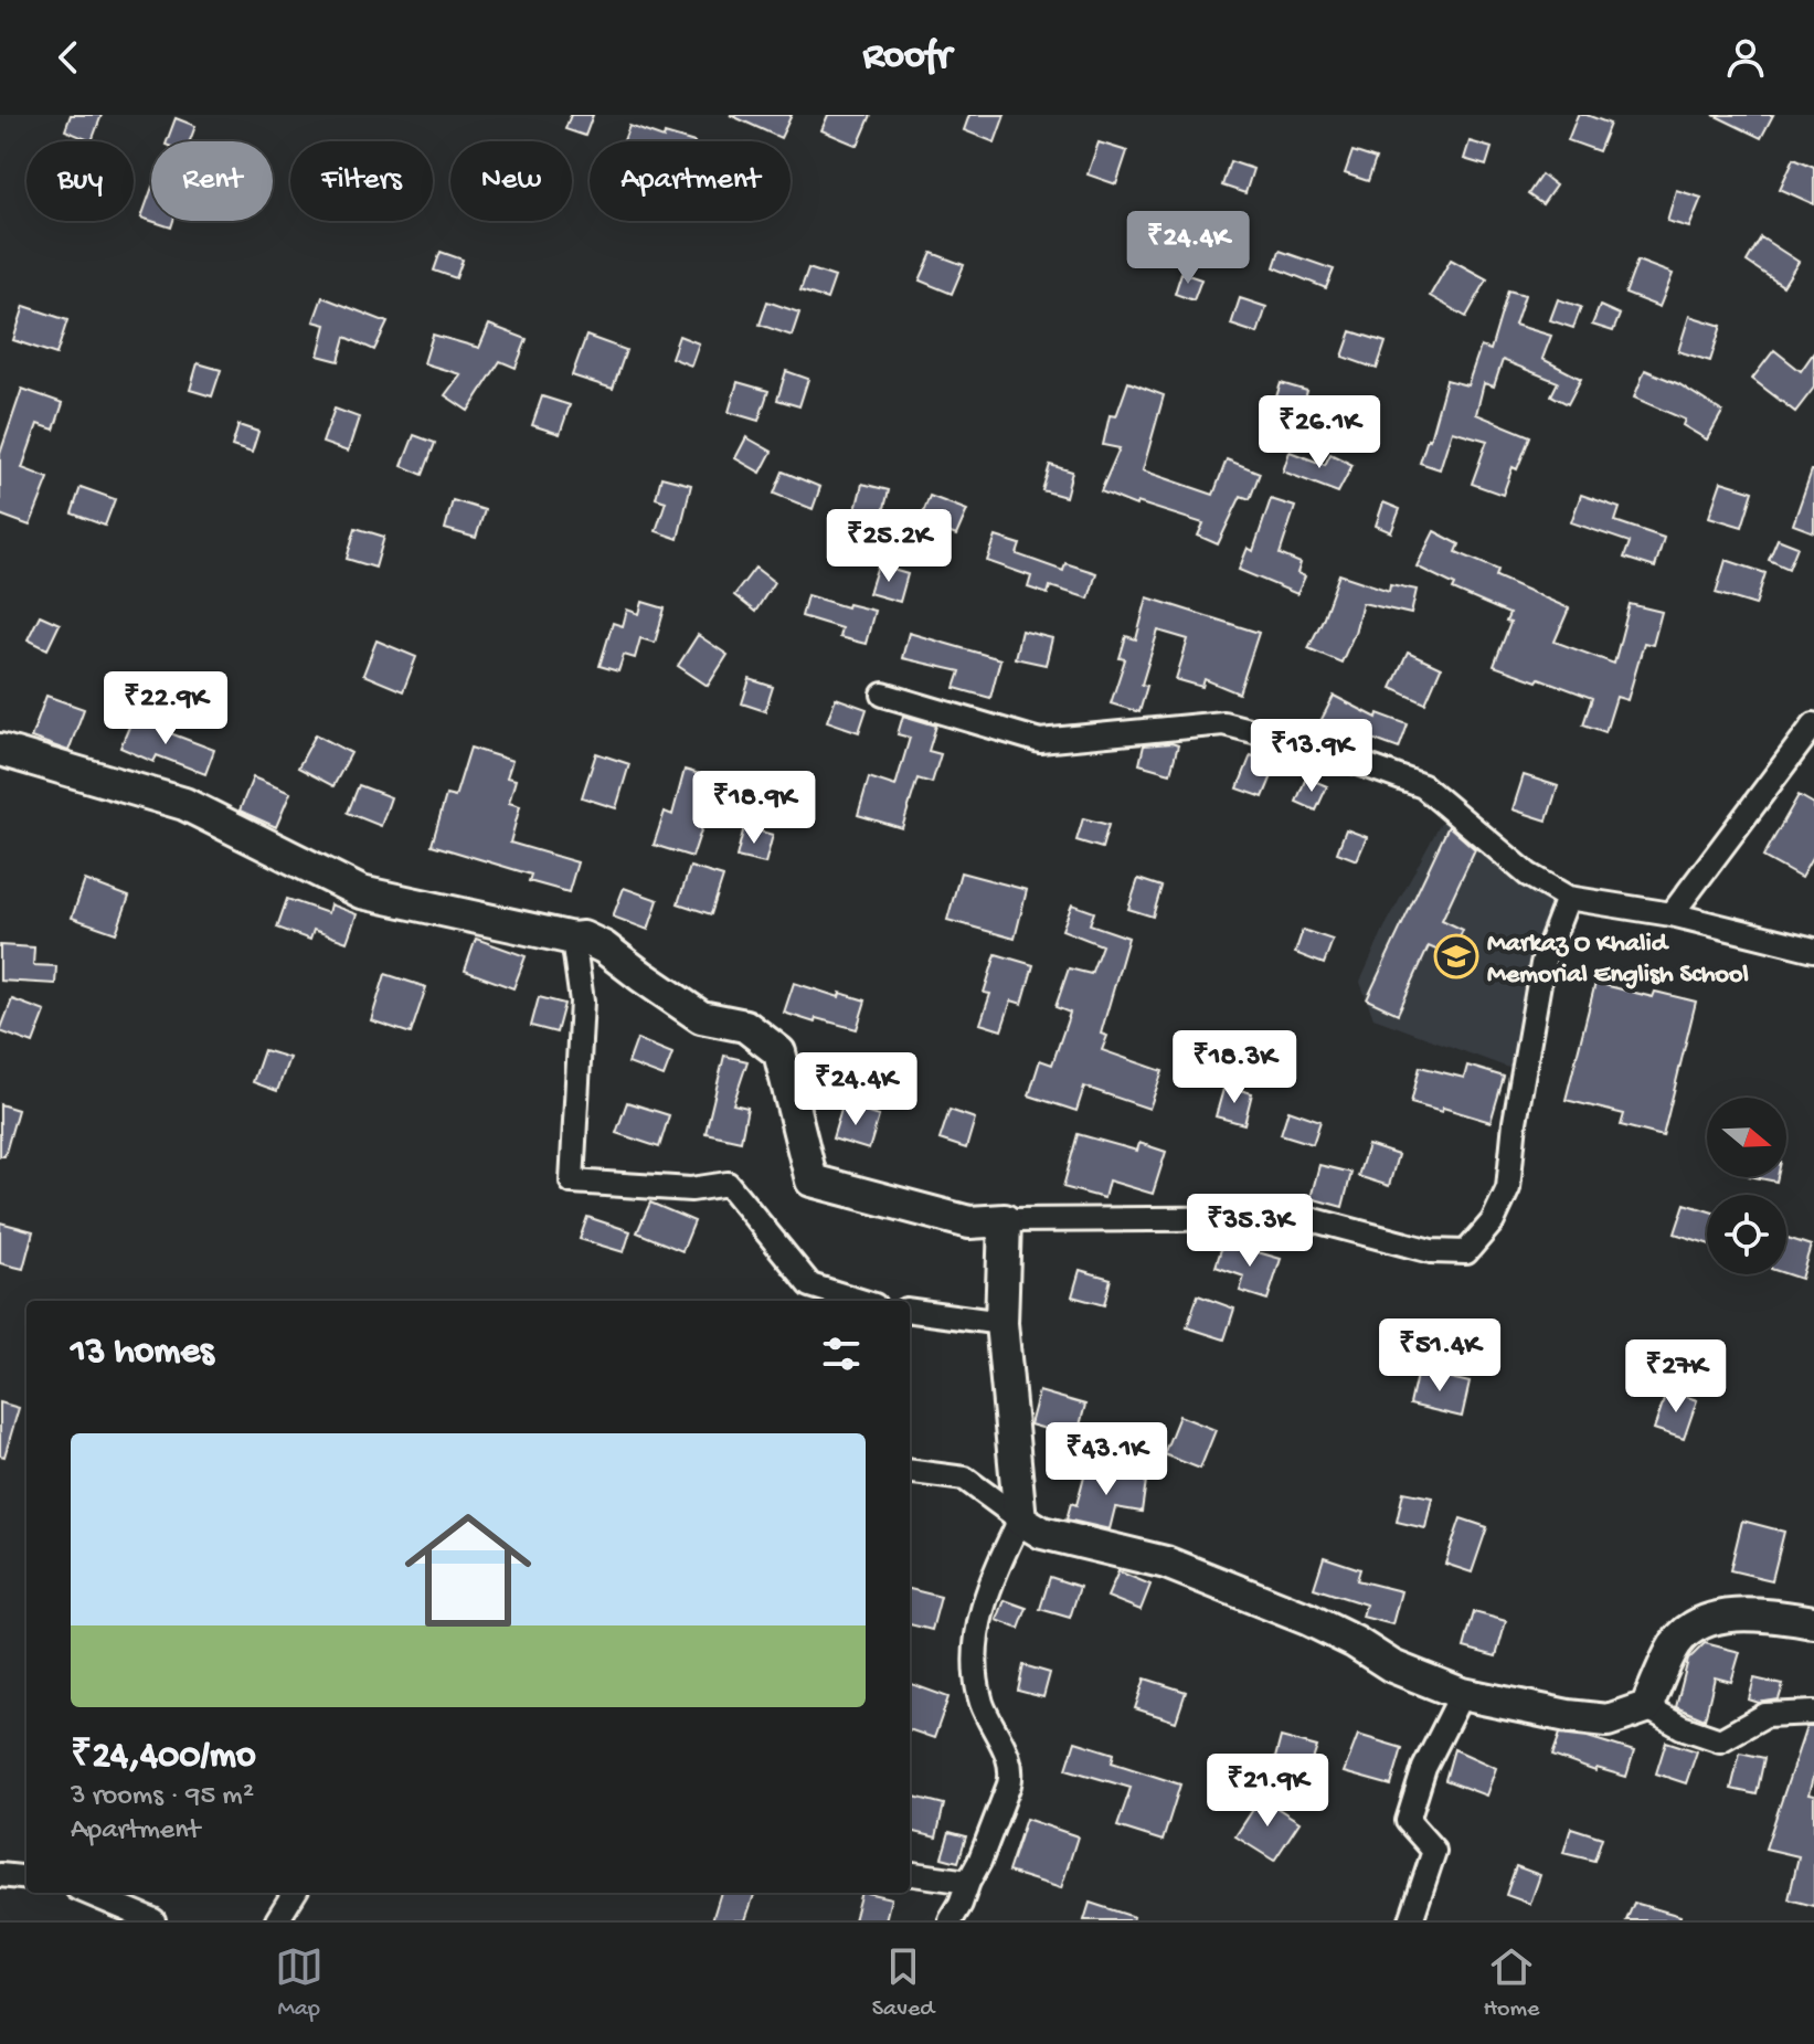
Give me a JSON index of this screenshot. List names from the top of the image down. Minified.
{"places":{"school or university":["Markaz O Khalid Memorial English School"]},"north":"right","page":{"header":"Roofr","chip":["Buy","Rent","Filters","New","Apartment"],"price":["₹24.4K","₹26.1K","₹25.2K","₹22.9K","₹13.9K","₹18.9K","₹18.3K","₹24.4K","₹35.3K","₹51.4K","₹27K","₹43.1K","₹21.9K"],"heading":"13 homes","list":[{"name":"₹24,400/mo","note":"3 rooms · 95 m² · Apartment"}],"tabs":["Map","Saved","Home"]}}
